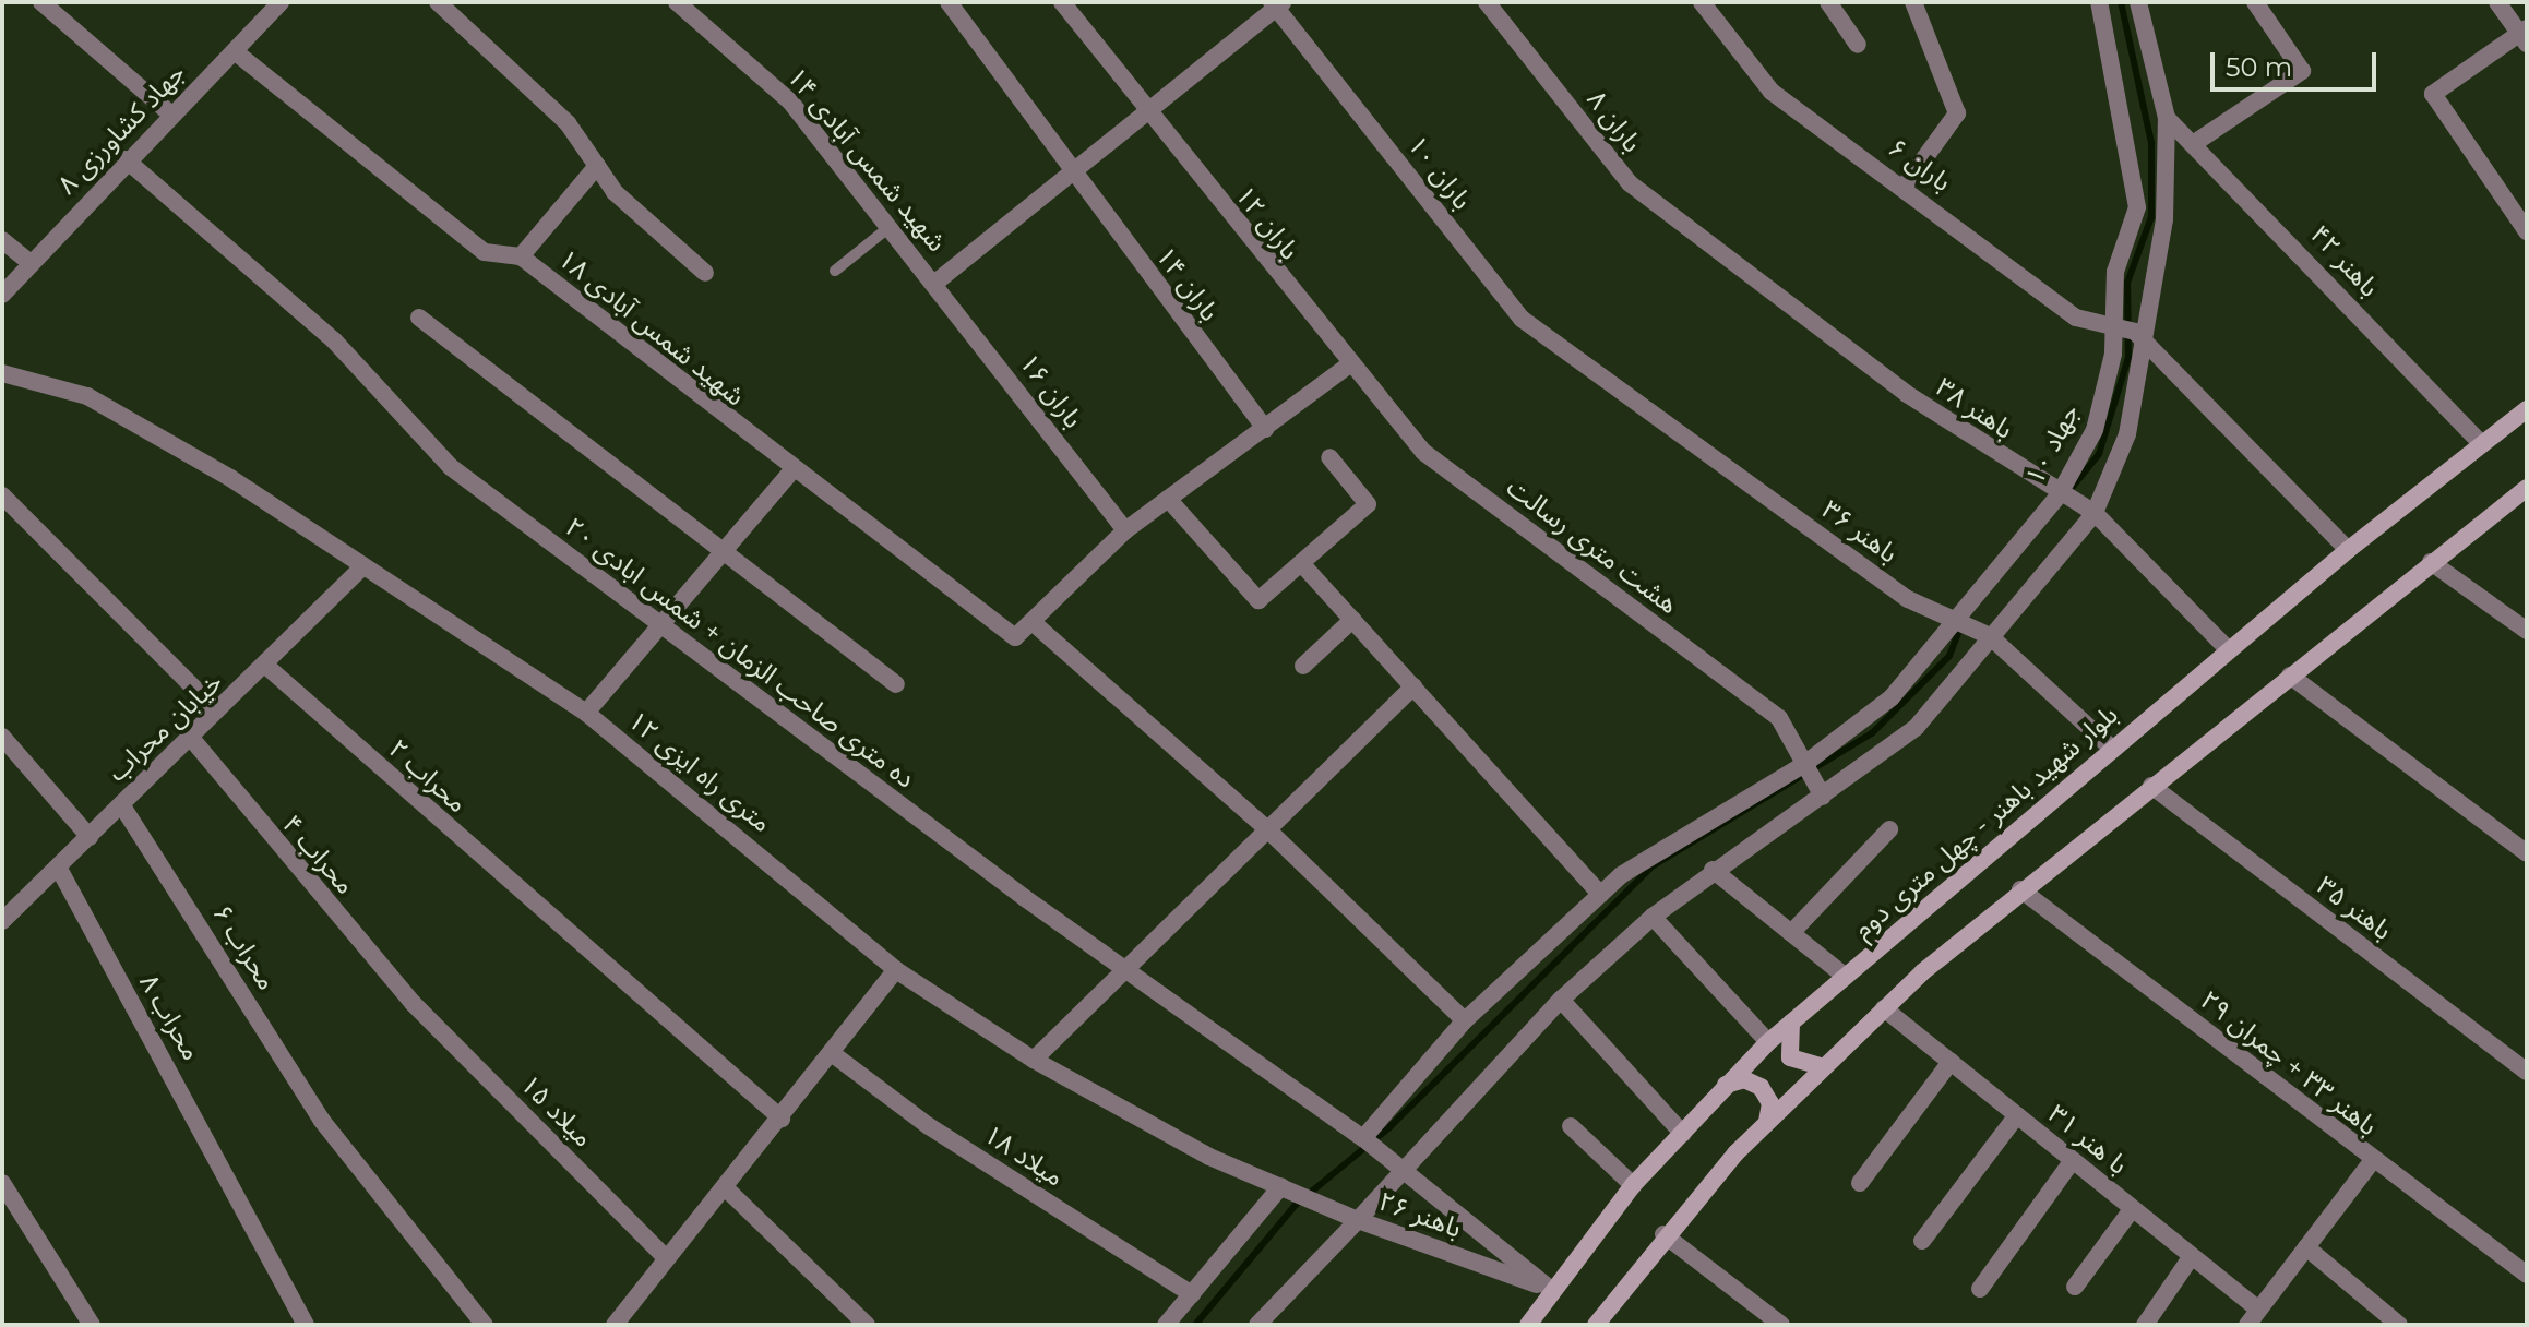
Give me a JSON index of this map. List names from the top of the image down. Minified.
{"streets":{"street":["باران ۸","جهاد کشاورزی ۸","شهید شمس آبادی ۱۴","باران ۶","باران ۱۰","باران ۱۲","باهنر ۴۲","باران ۱۴","شهید شمس آبادی ۱۸","باران ۱۶","باهنر ۳۸","جهاد ۱۰","باهنر ۳۶","هشت متری رسالت","ده متری صاحب الزمان + شمس ابادی ۲۰","خیابان محراب","۱۲ متری راه ایزی","محراب ۲","بلوار شهید باهنر - چهل متری دوم","محراب ۴","باهنر ۳۵","محراب ۶","محراب ۸","باهنر ۳۳ + چمران ۲۹","میلاد ۱۵","با هنر ۳۱","میلاد ۱۸","باهنر ۲۶"]},"crossings":[["باران ۸","باهنر ۳۸"],["جهاد کشاورزی ۸","شهید شمس آبادی ۱۸"],["جهاد کشاورزی ۸","ده متری صاحب الزمان + شمس ابادی ۲۰"],["شهید شمس آبادی ۱۴","باران ۱۶"],["باران ۶","جهاد ۱۰"],["باران ۱۰","باهنر ۳۶"],["باران ۱۲","هشت متری رسالت"],["باهنر ۴۲","بلوار شهید باهنر - چهل متری دوم"],["باهنر ۳۸","جهاد ۱۰"],["باهنر ۳۸","بلوار شهید باهنر - چهل متری دوم"],["جهاد ۱۰","باهنر ۳۶"],["جهاد ۱۰","هشت متری رسالت"],["جهاد ۱۰","ده متری صاحب الزمان + شمس ابادی ۲۰"],["باهنر ۳۶","بلوار شهید باهنر - چهل متری دوم"],["ده متری صاحب الزمان + شمس ابادی ۲۰","بلوار شهید باهنر - چهل متری دوم"],["ده متری صاحب الزمان + شمس ابادی ۲۰","باهنر ۲۶"],["خیابان محراب","۱۲ متری راه ایزی"],["خیابان محراب","محراب ۲"],["خیابان محراب","محراب ۴"],["خیابان محراب","محراب ۶"],["خیابان محراب","محراب ۸"],["۱۲ متری راه ایزی","باهنر ۲۶"],["بلوار شهید باهنر - چهل متری دوم","باهنر ۲۶"],["محراب ۴","میلاد ۱۵"]],"scale_bar":"50 m"}
